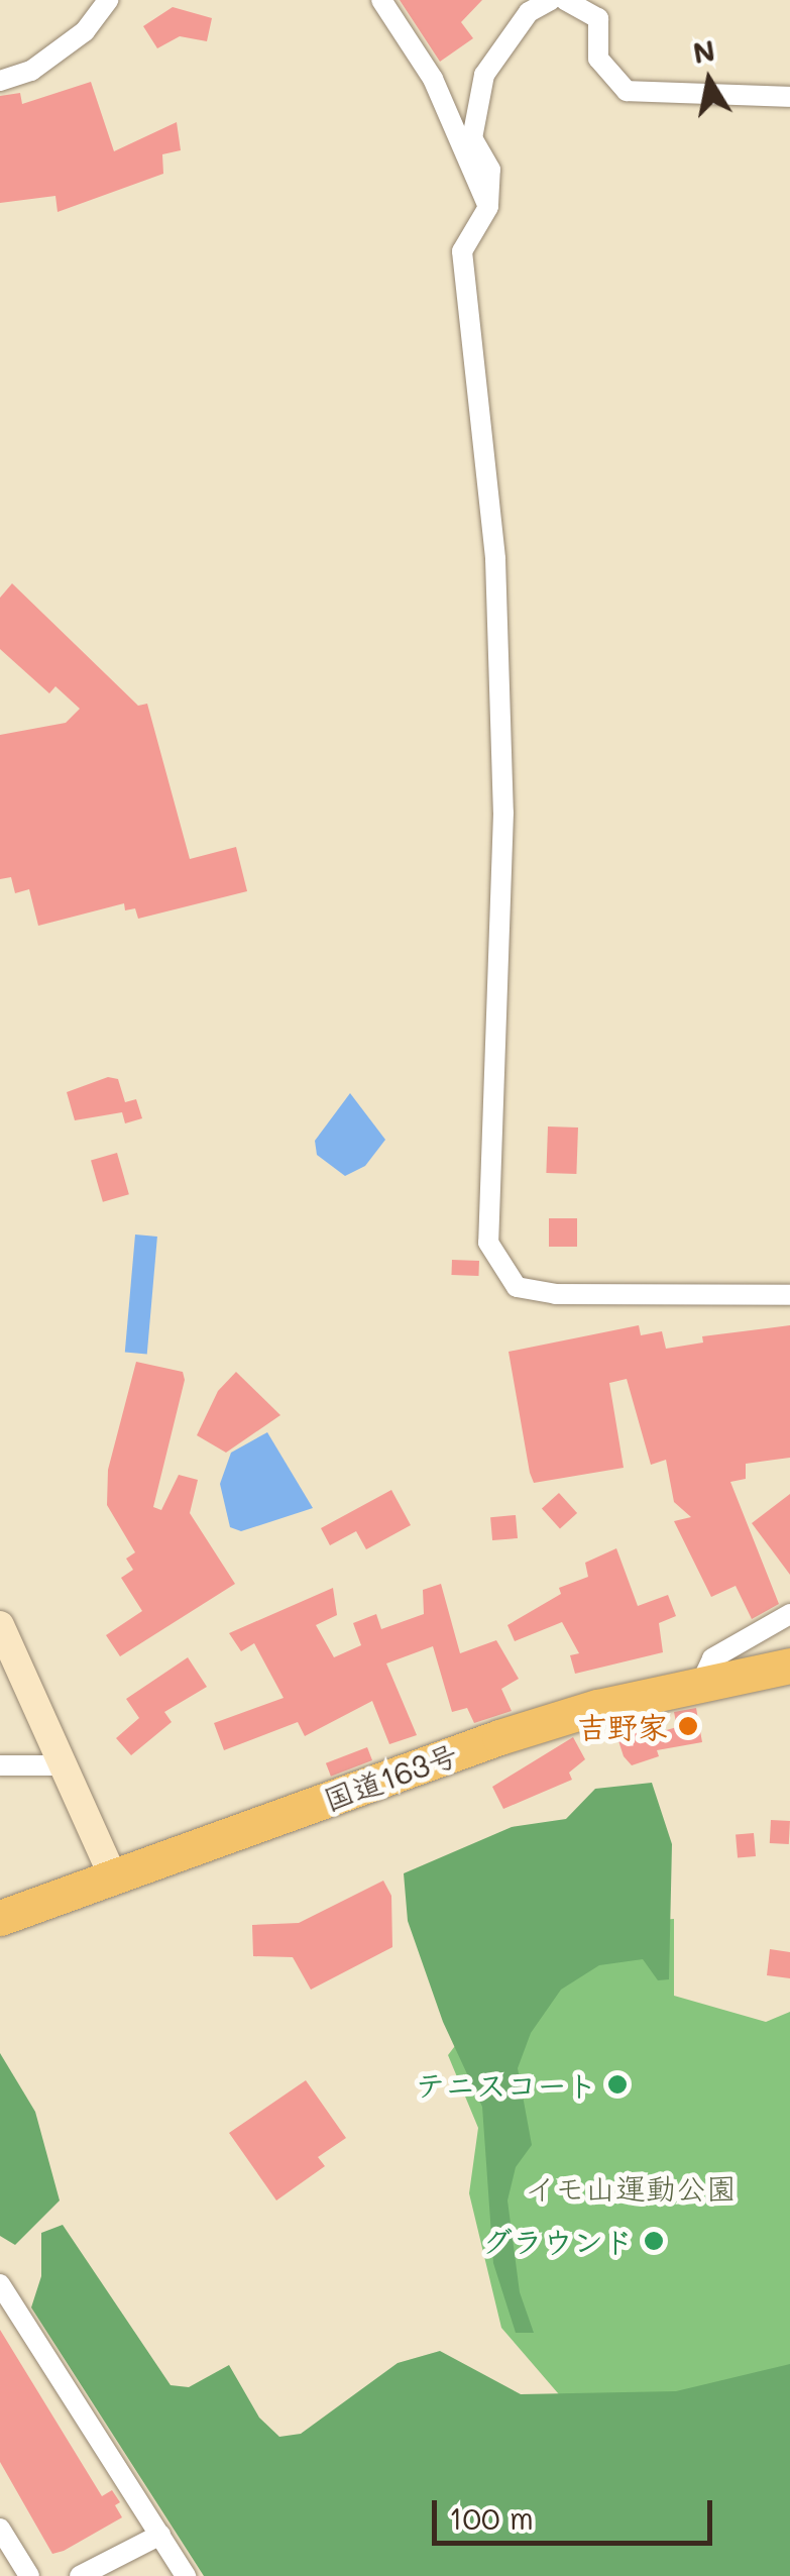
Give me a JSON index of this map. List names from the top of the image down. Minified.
{"streets":{"highway":["国道163号"]},"parks":["イモ山運動公園"],"places":["吉野家","テニスコート","グラウンド"],"scale_bar":"100 m","north":"top"}
